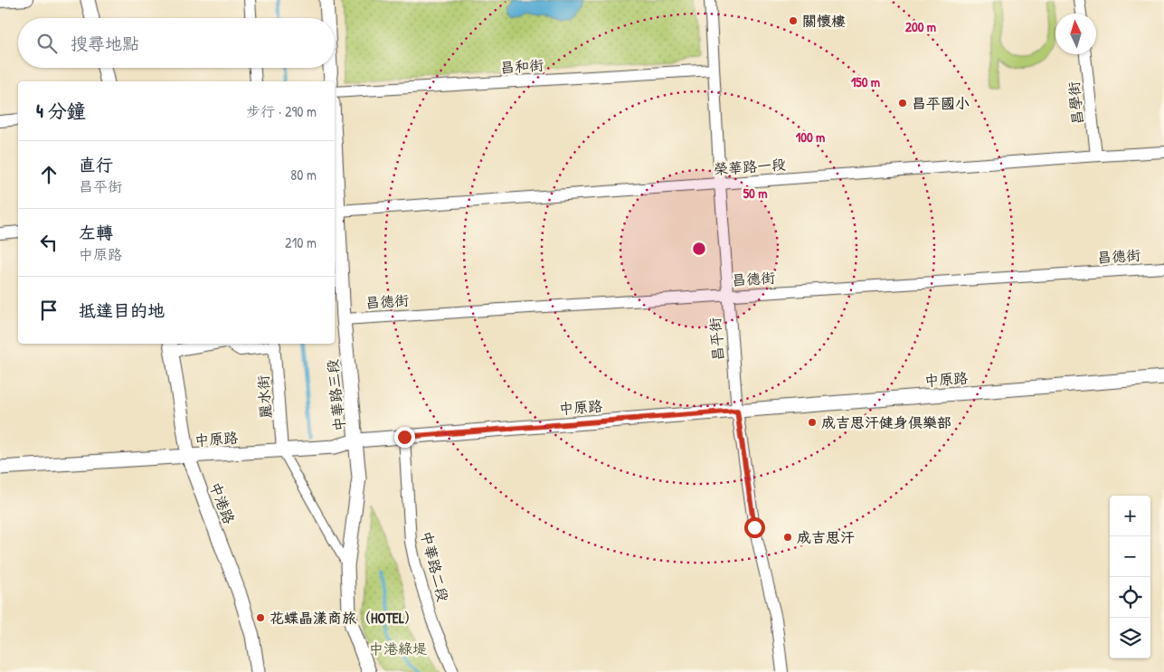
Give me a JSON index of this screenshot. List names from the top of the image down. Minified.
{"streets":{"street":["昌和街","昌學街","榮華路一段","昌德街","昌平街","中原路","中華路三段","麗水街","中港路","中華路二段"]},"crossings":[["昌和街","昌平街"],["昌學街","榮華路一段"],["榮華路一段","昌平街"],["榮華路一段","中華路三段"],["昌德街","昌平街"],["昌德街","中華路三段"],["昌平街","中原路"],["中原路","中華路三段"],["中原路","麗水街"],["中原路","中港路"],["中原路","中華路二段"]],"parks":["中港綠堤"],"places":["關懷樓","昌平國小","成吉思汗健身俱樂部","成吉思汗","花蝶晶漾商旅（HOTEL）"],"north":"top","page":{"search":"搜尋地點","heading":["4 分鐘","步行 · 290 m"],"list":[["直行","昌平街","80 m"],["左轉","中原路","210 m"],"抵達目的地"],"map_buttons":["+","−"]},"rings":["200 m","150 m","100 m","50 m"]}
